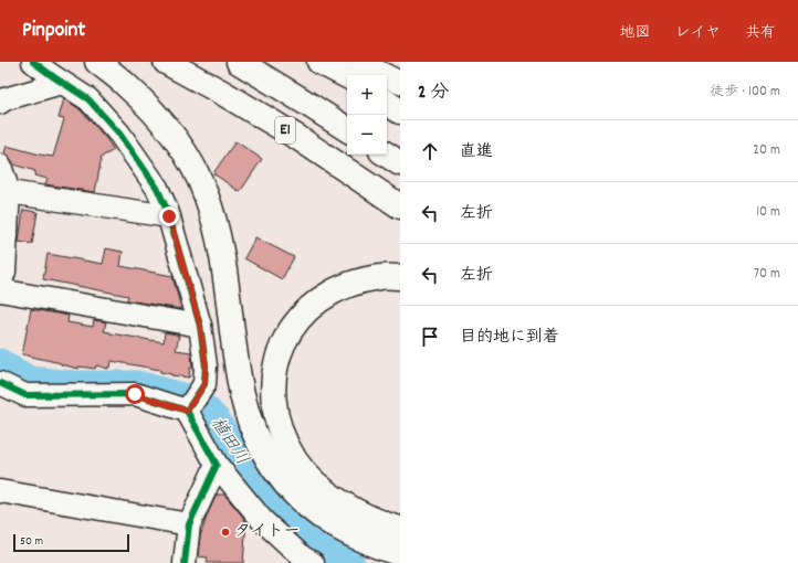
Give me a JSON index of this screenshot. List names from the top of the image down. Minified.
{"streets":{"highway":["E1"]},"water":["植田川"],"places":["タイトー"],"scale_bar":"50 m","page":{"header":"Pinpoint","nav":["地図","レイヤ","共有"],"heading":["2 分","徒歩 · 100 m"],"map_buttons":["+","−"],"list":[["直進","20 m"],["左折","10 m"],["左折","70 m"],"目的地に到着"],"scale":"50 m"}}
